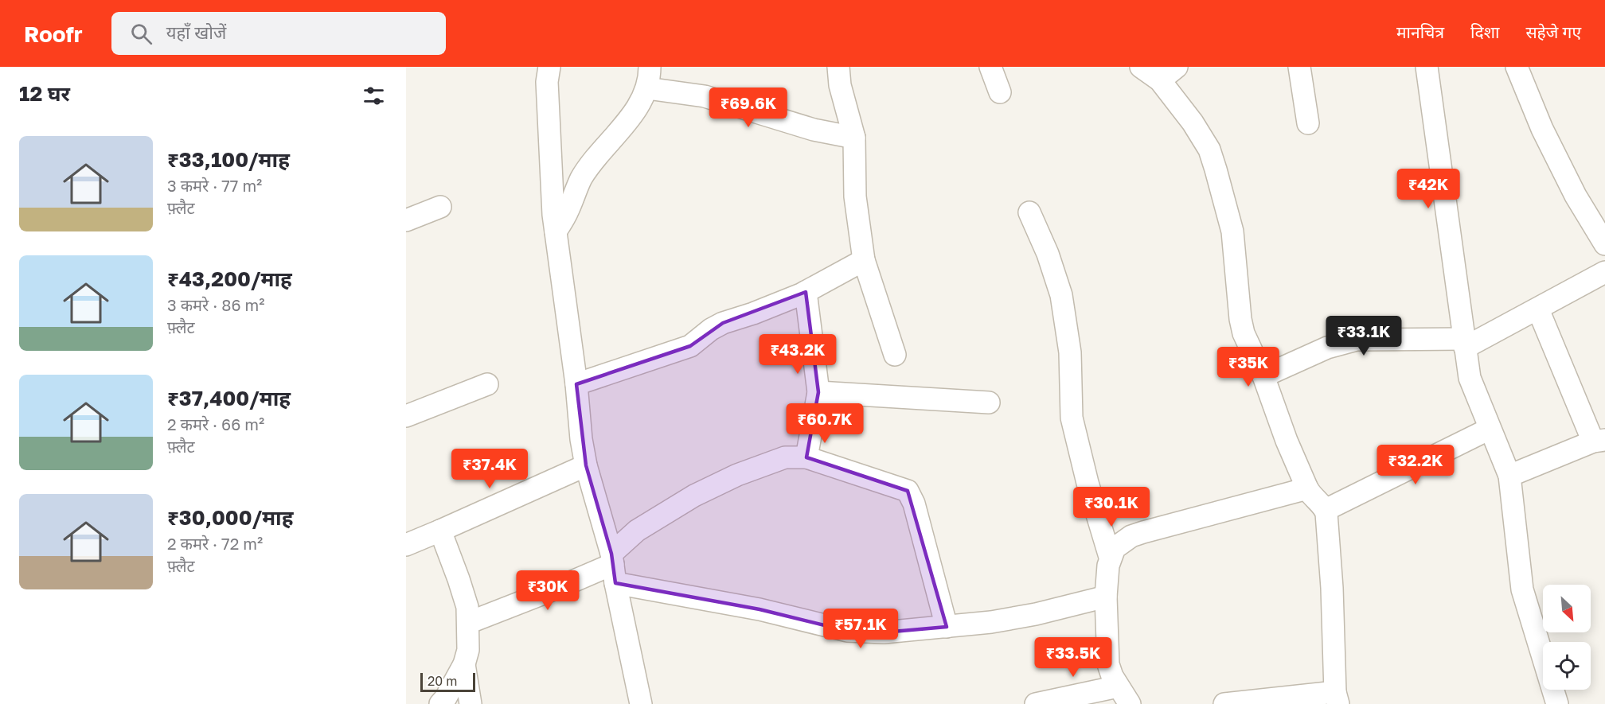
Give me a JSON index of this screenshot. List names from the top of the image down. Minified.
{"scale_bar":"20 m","north":"bottom right","page":{"header":"Roofr","search":"यहाँ खोजें","nav":["मानचित्र","दिशा","सहेजे गए"],"heading":"12 घर","price":["₹69.6K","₹42K","₹33.1K","₹43.2K","₹35K","₹60.7K","₹32.2K","₹37.4K","₹30.1K","₹30K","₹57.1K","₹33.5K"],"list":[{"name":"₹33,100/माह","note":"3 कमरे · 77 m² · फ़्लैट"},{"name":"₹43,200/माह","note":"3 कमरे · 86 m² · फ़्लैट"},{"name":"₹37,400/माह","note":"2 कमरे · 66 m² · फ़्लैट"},{"name":"₹30,000/माह","note":"2 कमरे · 72 m² · फ़्लैट"}],"scale":"20 m"}}
